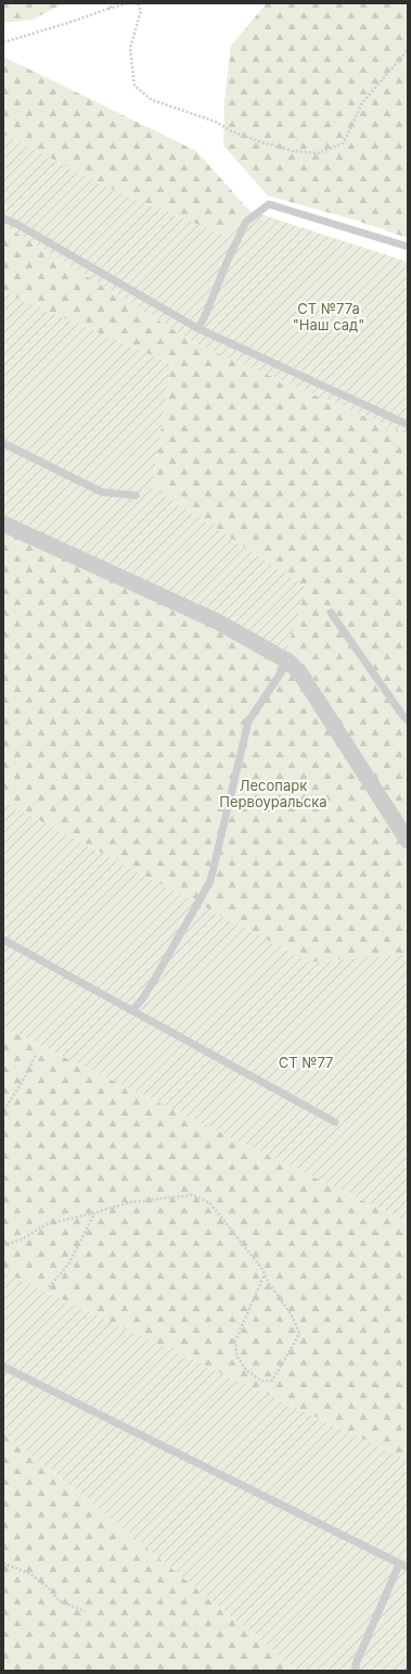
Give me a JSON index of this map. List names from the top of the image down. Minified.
{"parks":["СТ №77а \"Наш сад\"","Лесопарк Первоуральска","СТ №77"]}
